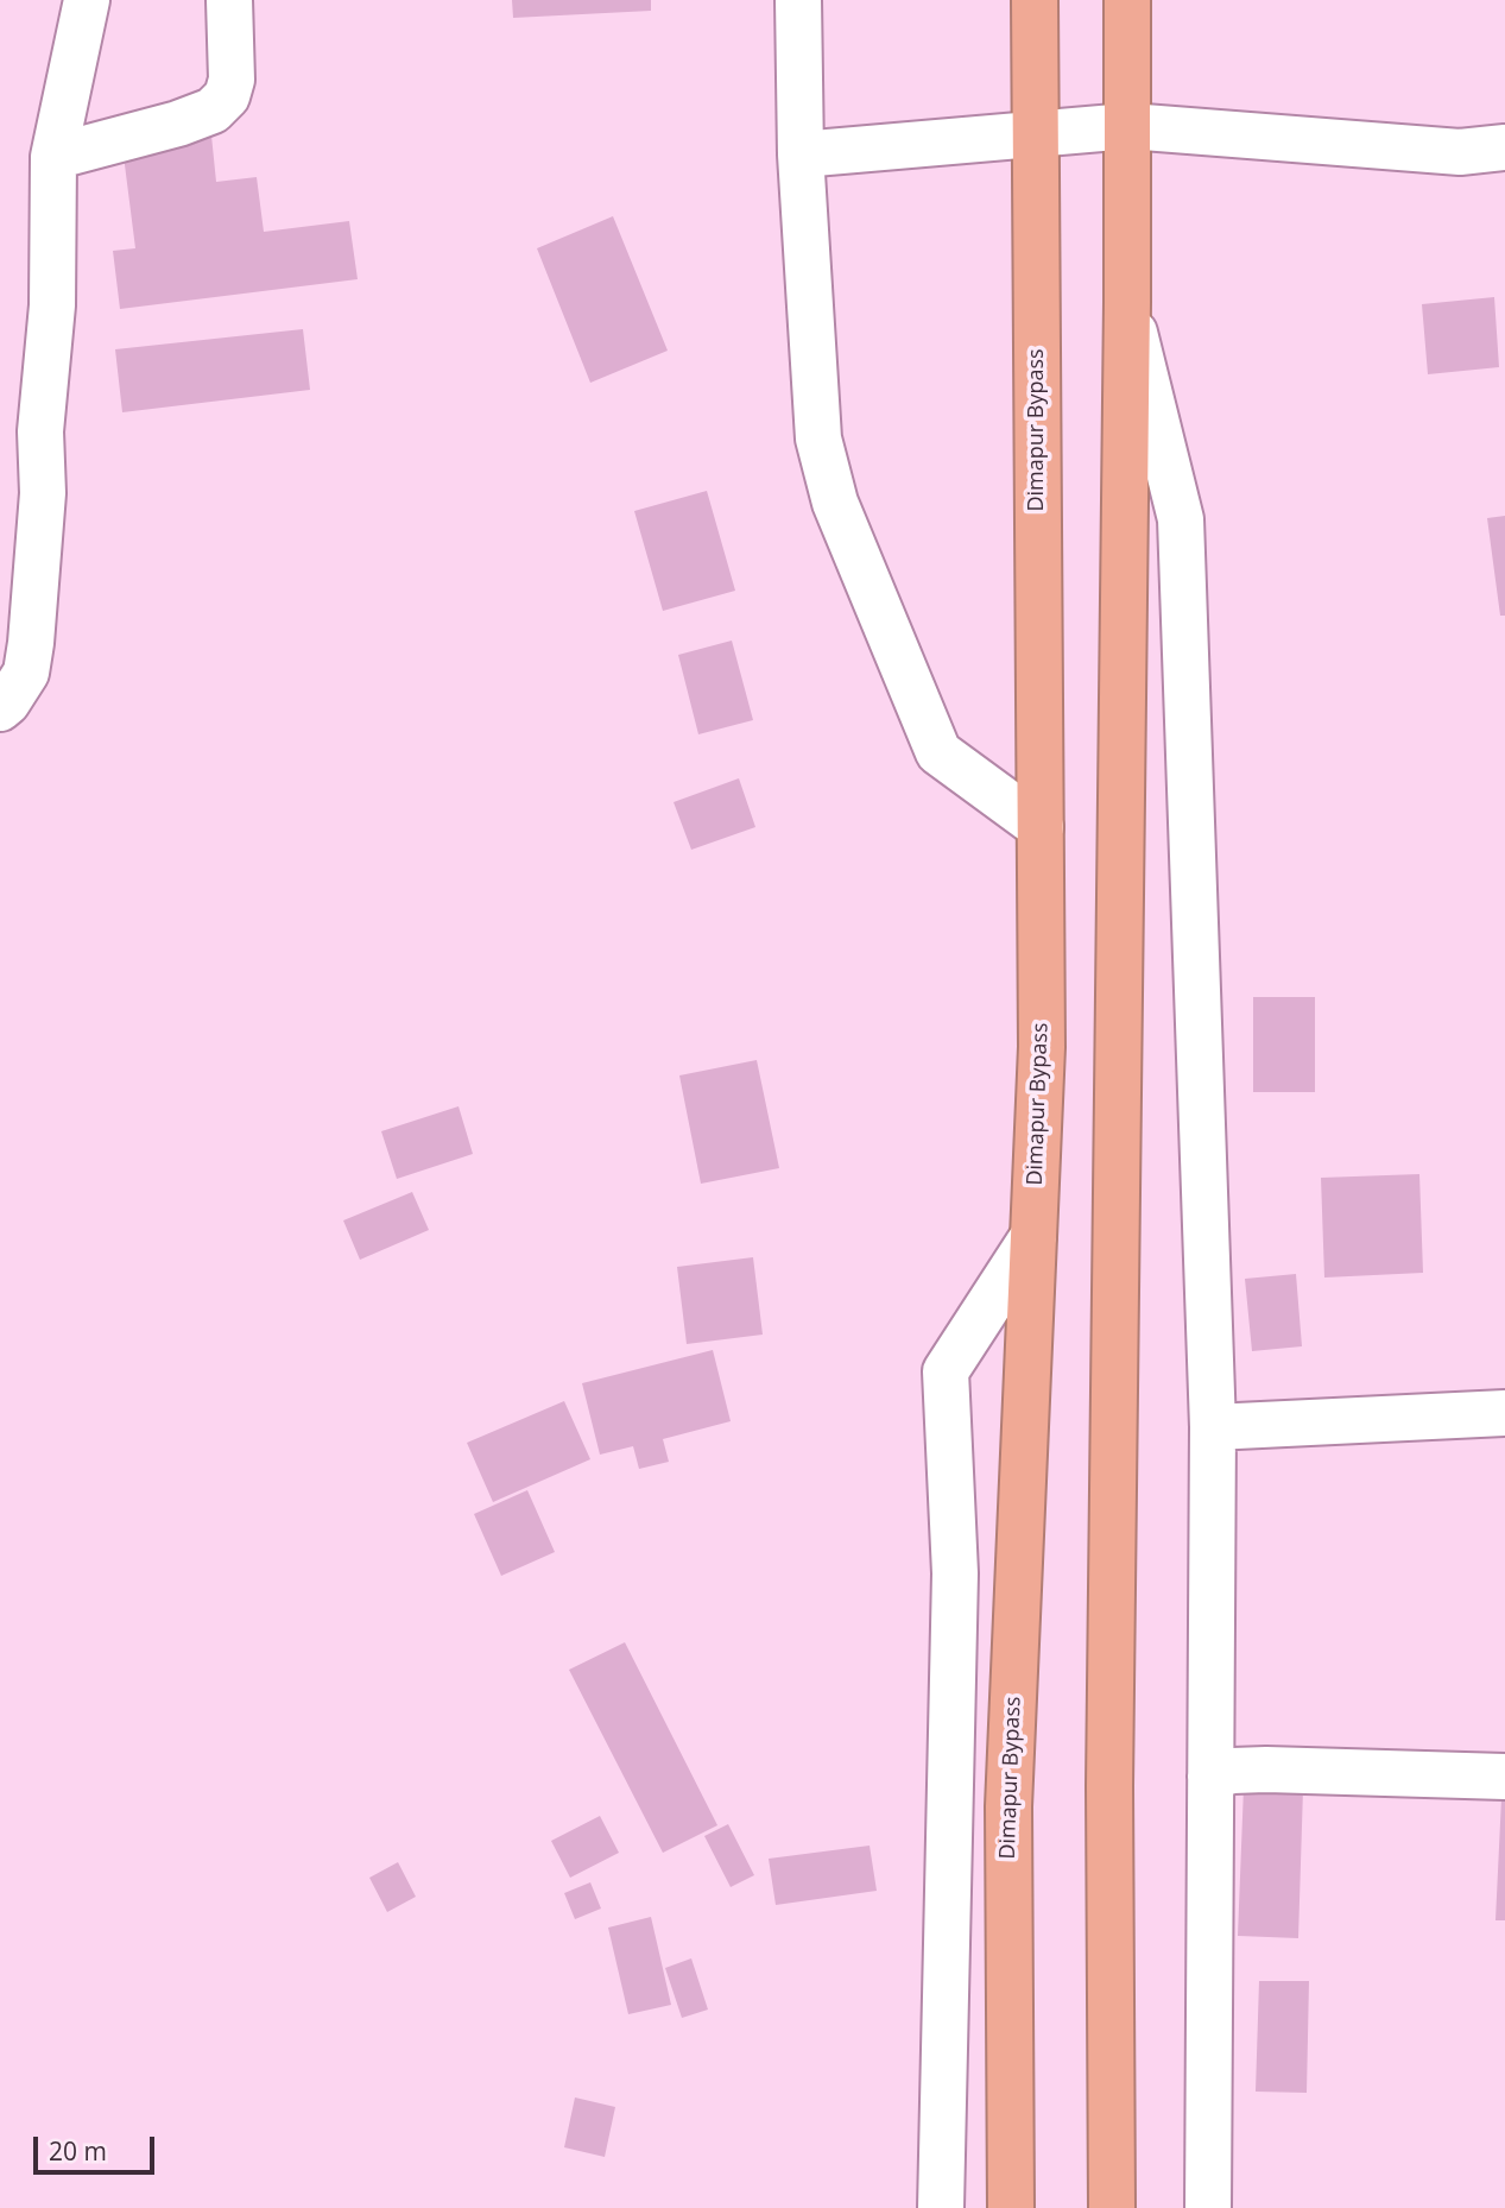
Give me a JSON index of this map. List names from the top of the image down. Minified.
{"streets":{"highway":["Dimapur Bypass"]},"scale_bar":"20 m"}
